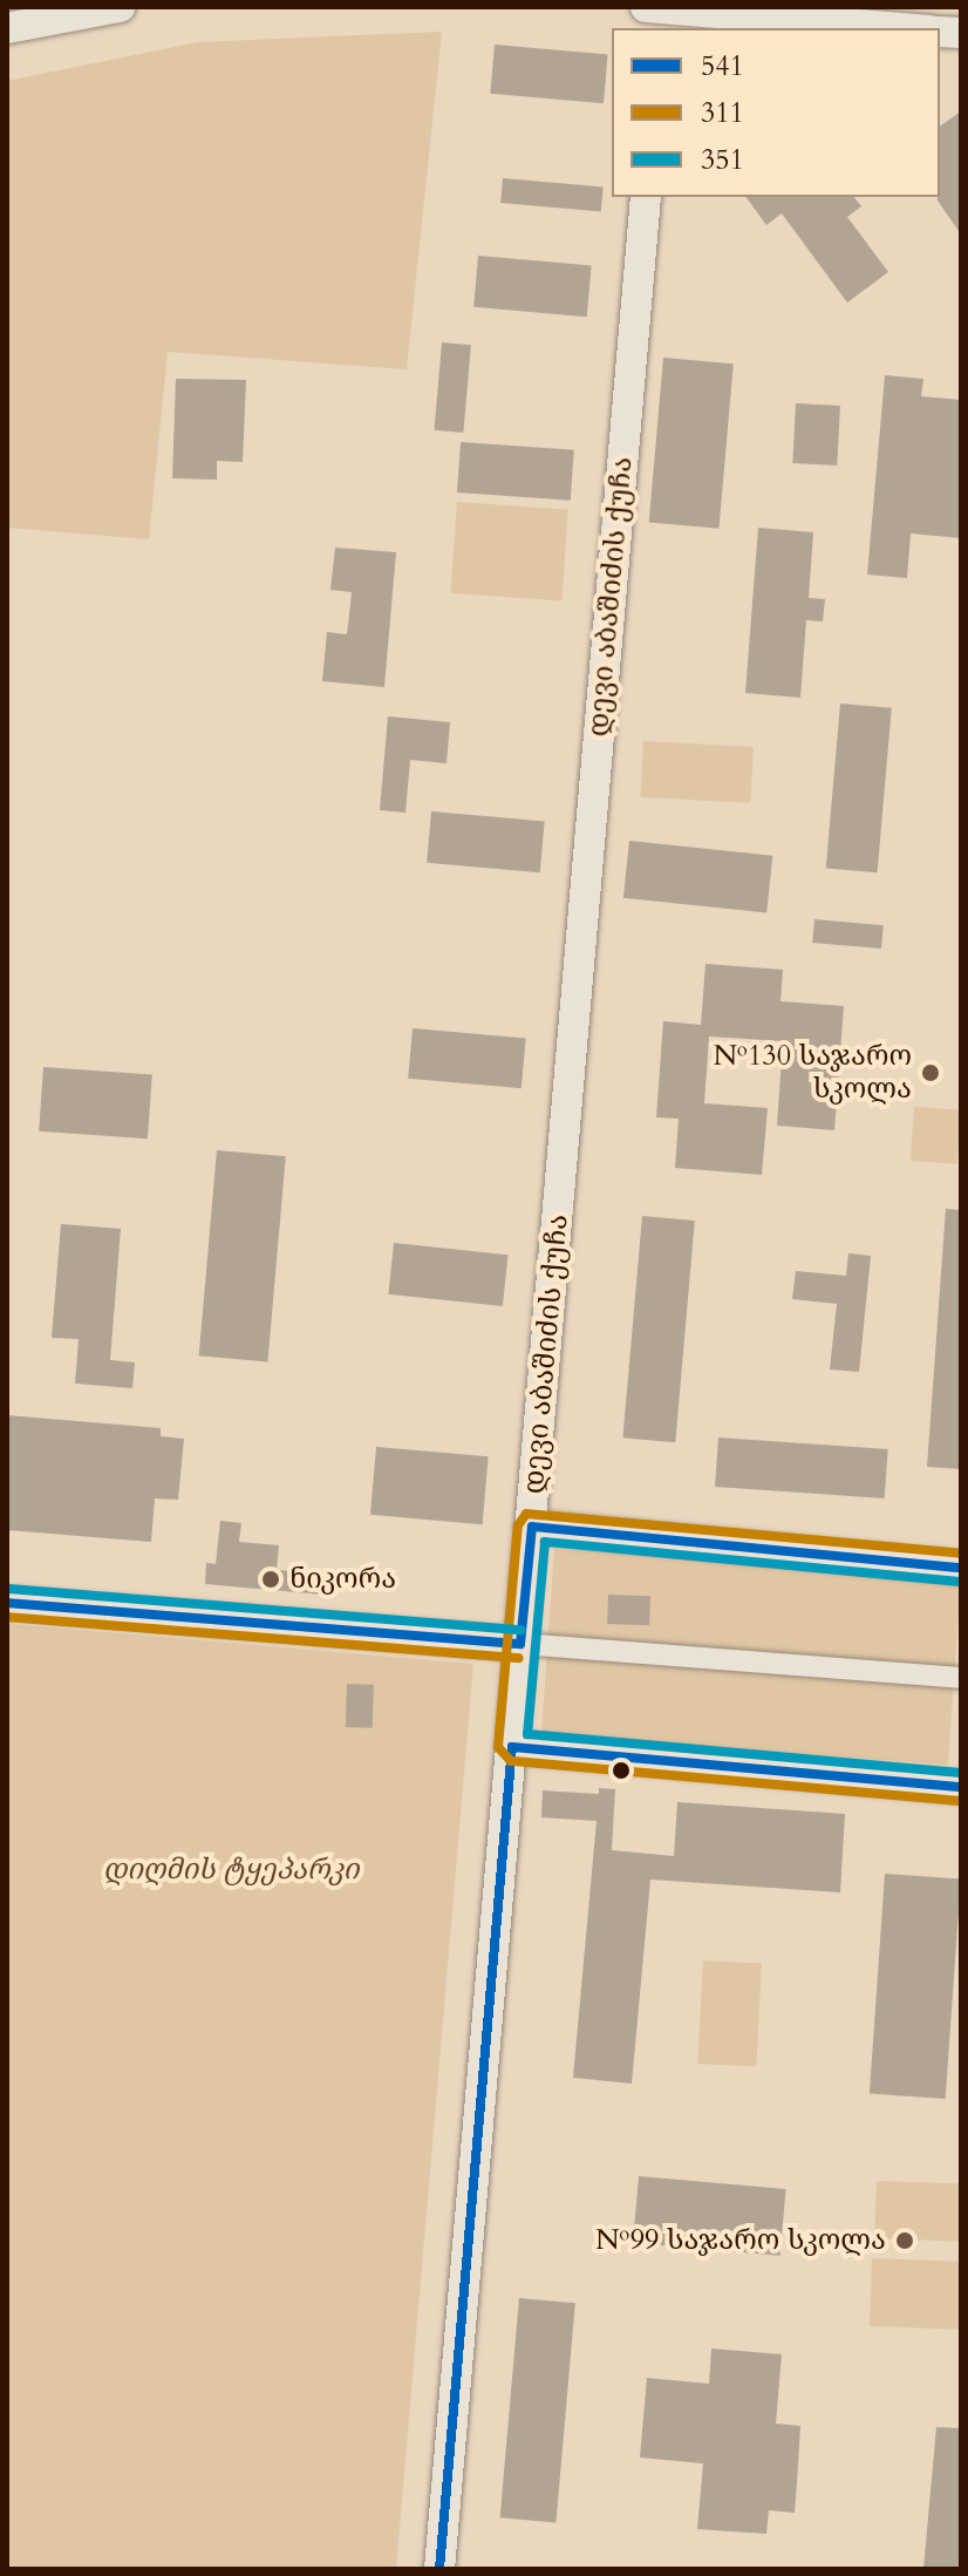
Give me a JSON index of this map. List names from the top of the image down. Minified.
{"streets":{"street":["დევი აბაშიძის ქუჩა"]},"parks":["დიღმის ტყეპარკი"],"places":["№130 საჯარო სკოლა","ნიკორა","№99 საჯარო სკოლა"],"lines":["transit line 311","transit line 541","transit line 351"],"legend":["541","311","351"]}
